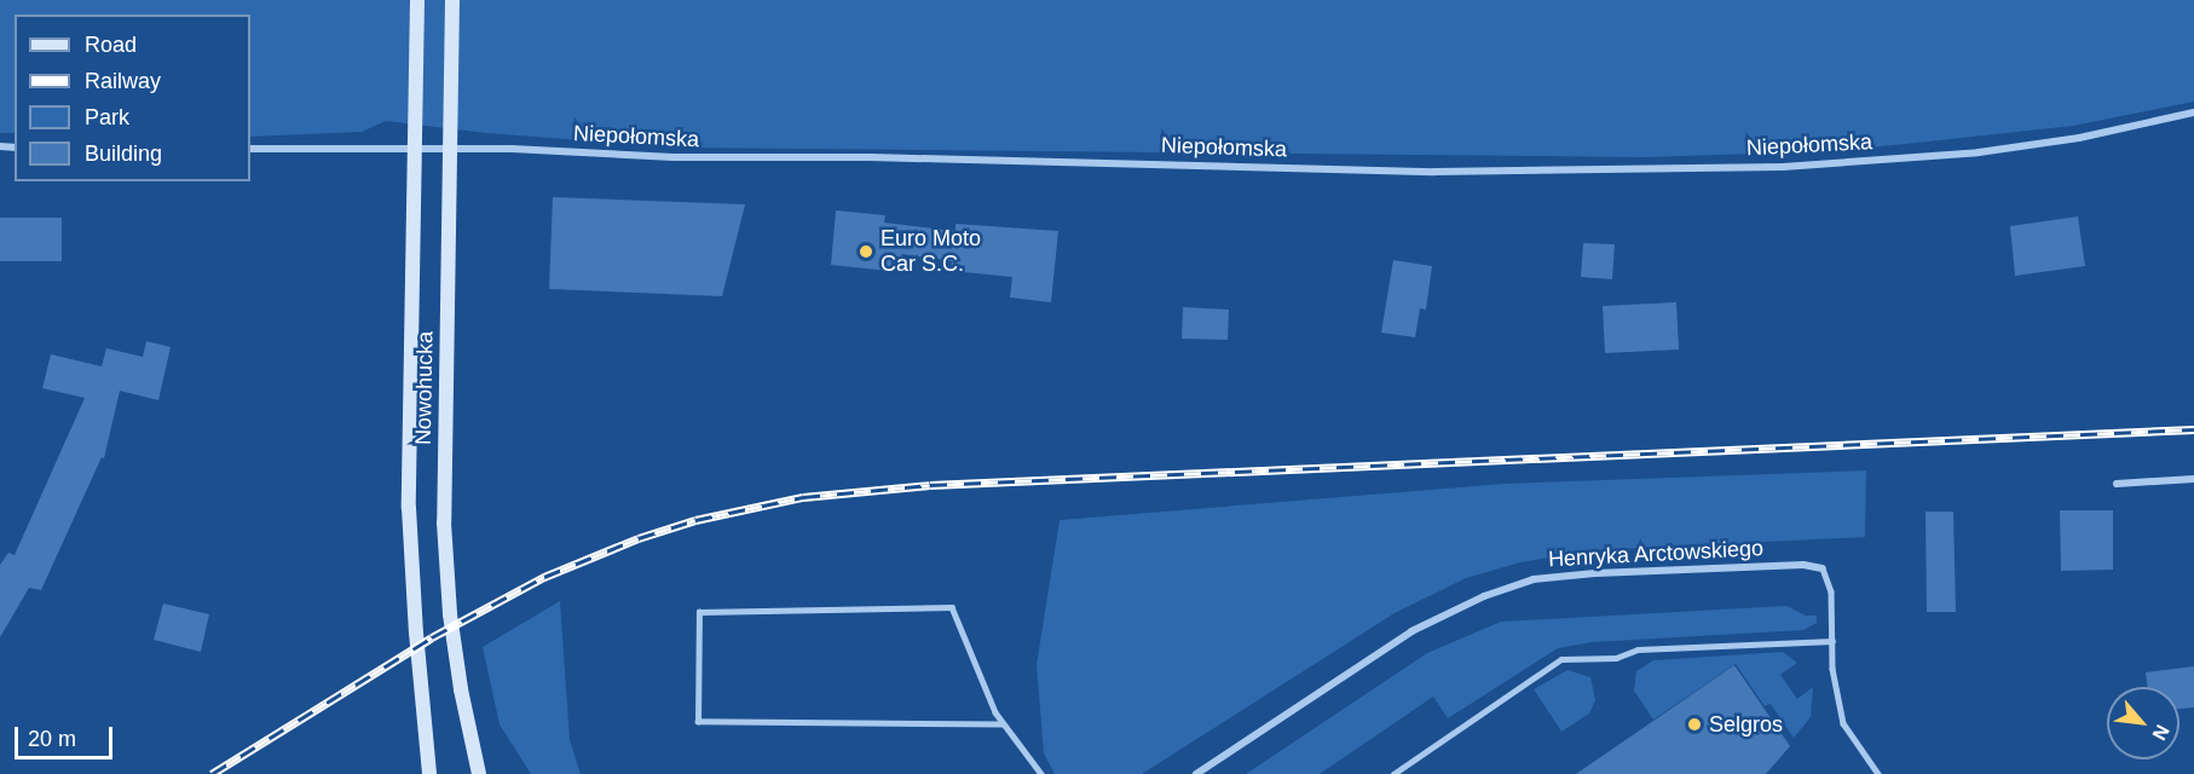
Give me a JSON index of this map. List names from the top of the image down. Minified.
{"streets":{"main road":["Nowohucka"],"street":["Niepołomska","Henryka Arctowskiego"]},"places":["Euro Moto Car S.C.","Selgros"],"legend":["Road","Railway","Park","Building"],"scale_bar":"20 m","north":"bottom right"}
